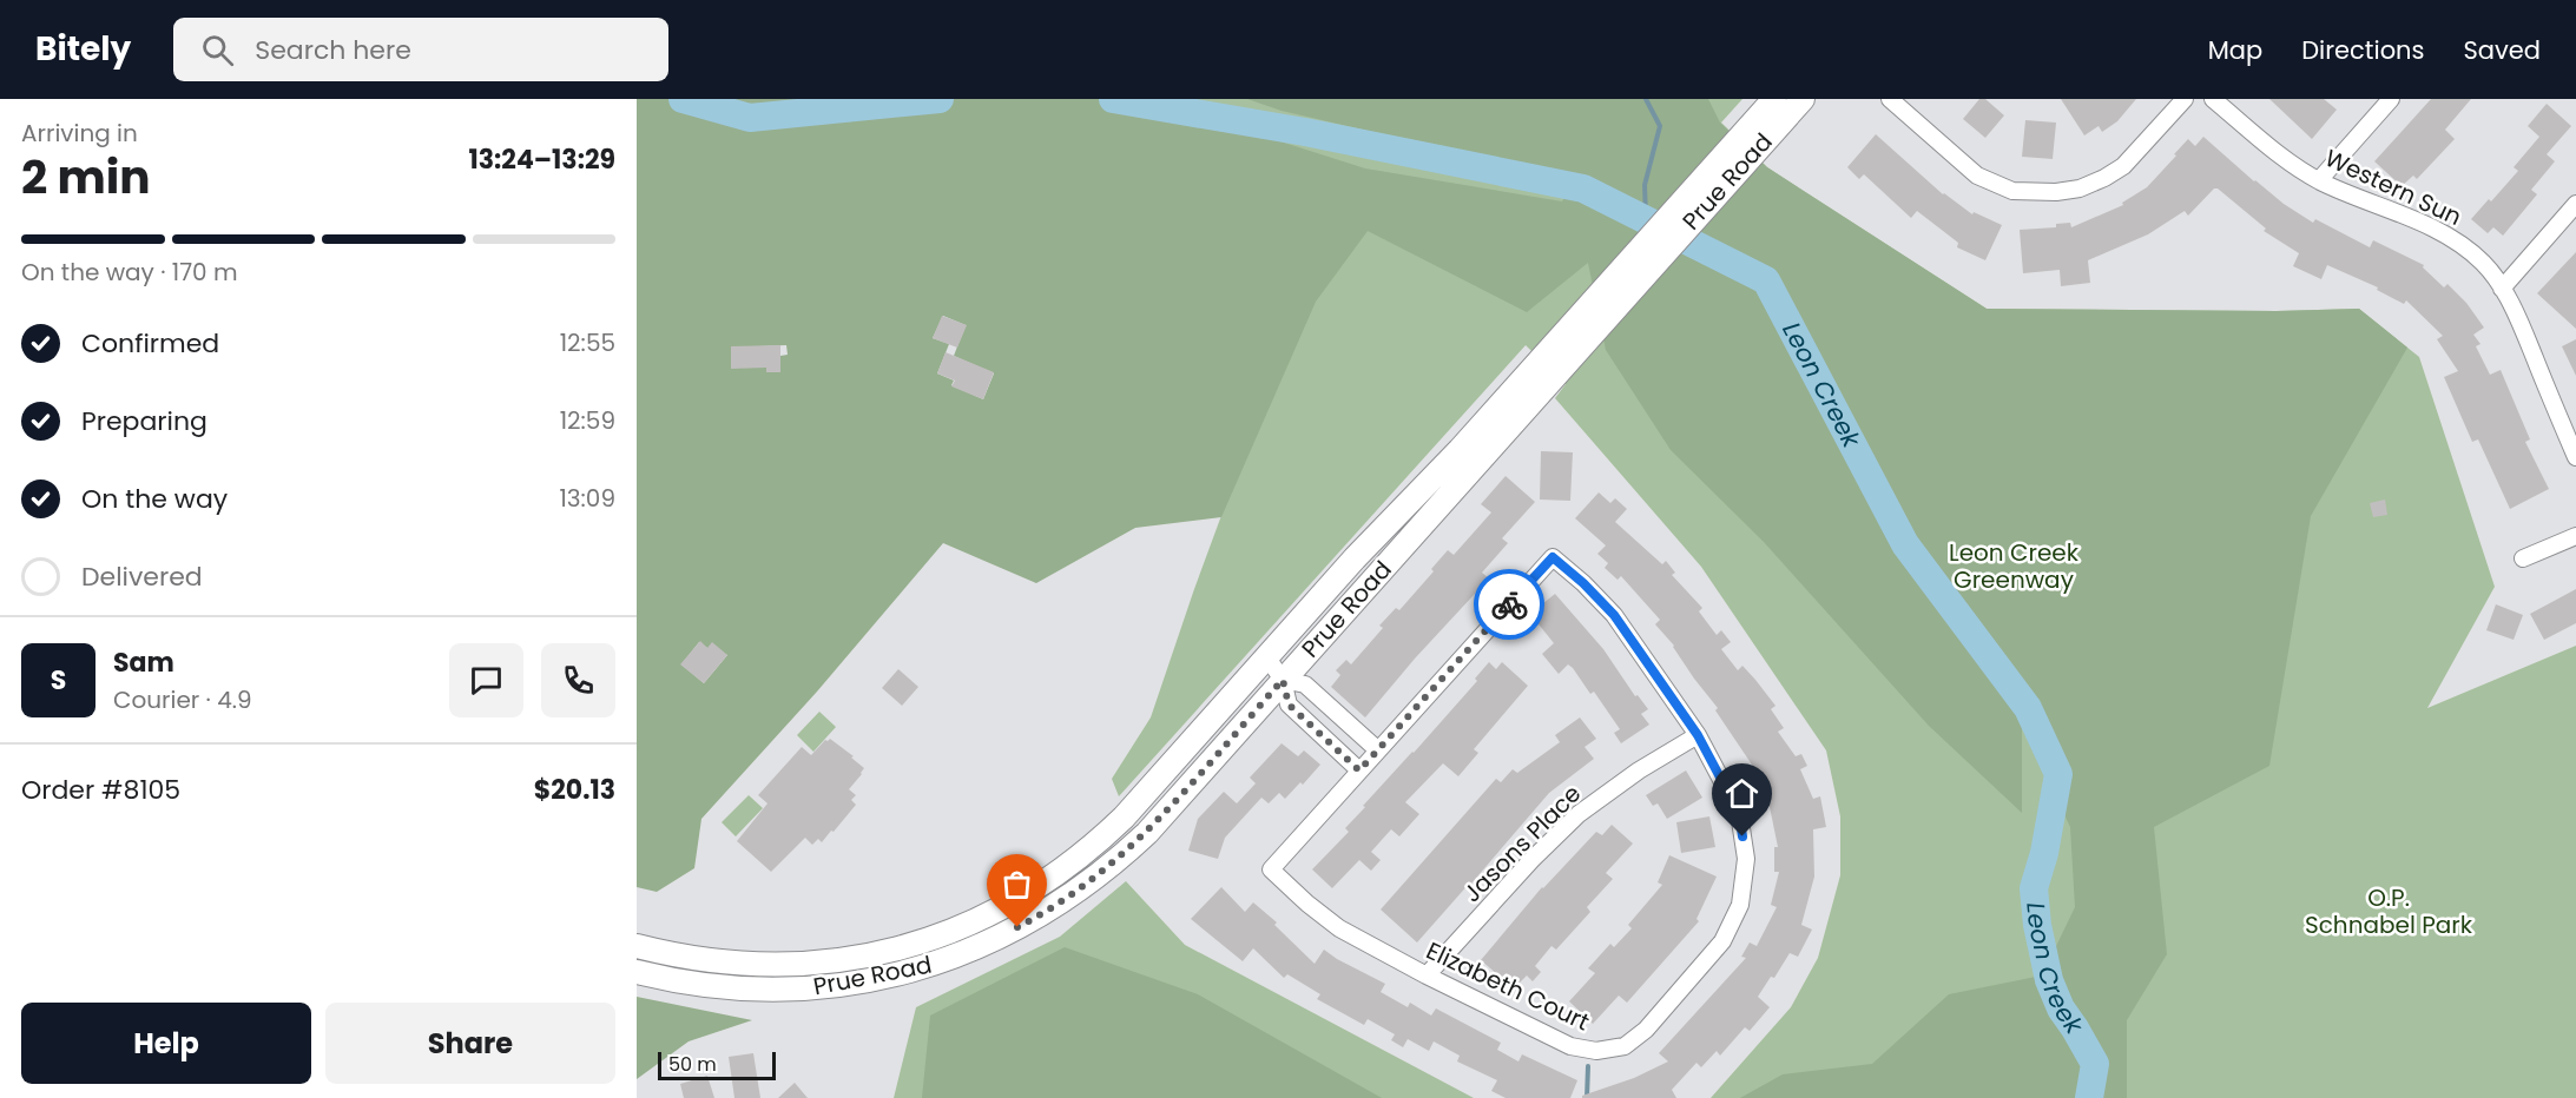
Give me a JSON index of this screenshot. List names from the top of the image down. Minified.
{"streets":{"main road":["Prue Road"],"street":["Western Sun","Jasons Place","Elizabeth Court"]},"crossings":[["Jasons Place","Elizabeth Court"]],"water":["Leon Creek"],"parks":["Leon Creek Greenway","O.P. Schnabel Park"],"scale_bar":"50 m","page":{"header":"Bitely","search":"Search here","nav":["Map","Directions","Saved"],"heading":["2 min","Arriving in","13:24–13:29"],"panel":["Sam","Courier · 4.9","Order #8105","$20.13"],"bar":"On the way · 170 m","list":[["Confirmed","12:55"],["Preparing","12:59"],["On the way","13:09"],"Delivered"],"round":"S","buttons":["Help","Share"],"scale":"50 m"}}
